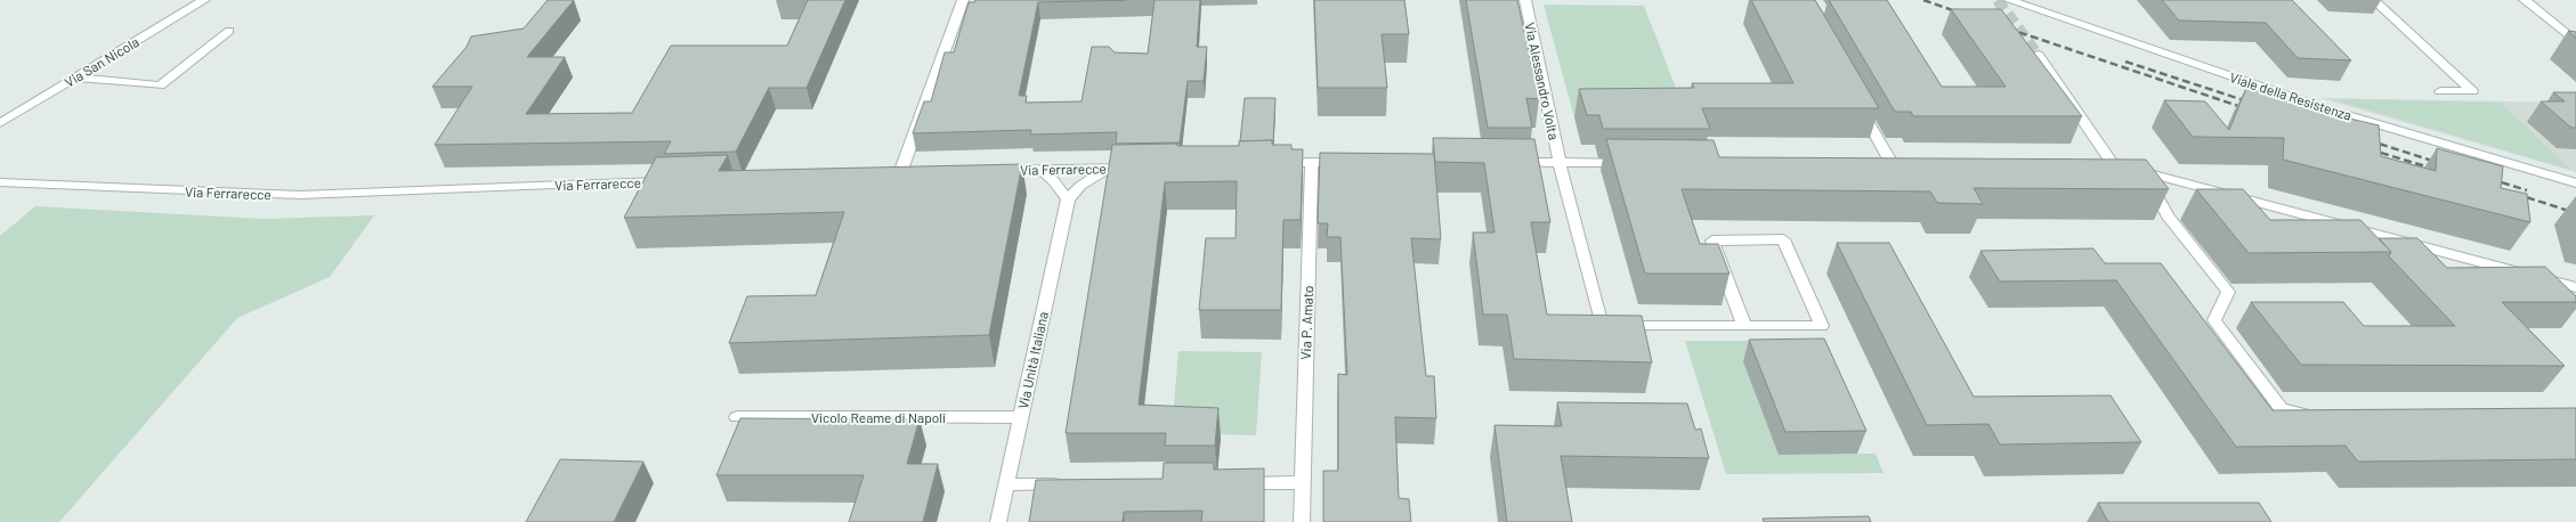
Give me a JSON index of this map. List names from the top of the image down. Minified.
{"streets":{"street":["Via San Nicola","Via Alessandro Volta","Viale della Resistenza","Via Ferrarecce","Via P. Amato","Via Unità Italiana","Vicolo Reame di Napoli"]},"crossings":[["Via Unità Italiana","Vicolo Reame di Napoli"]]}
